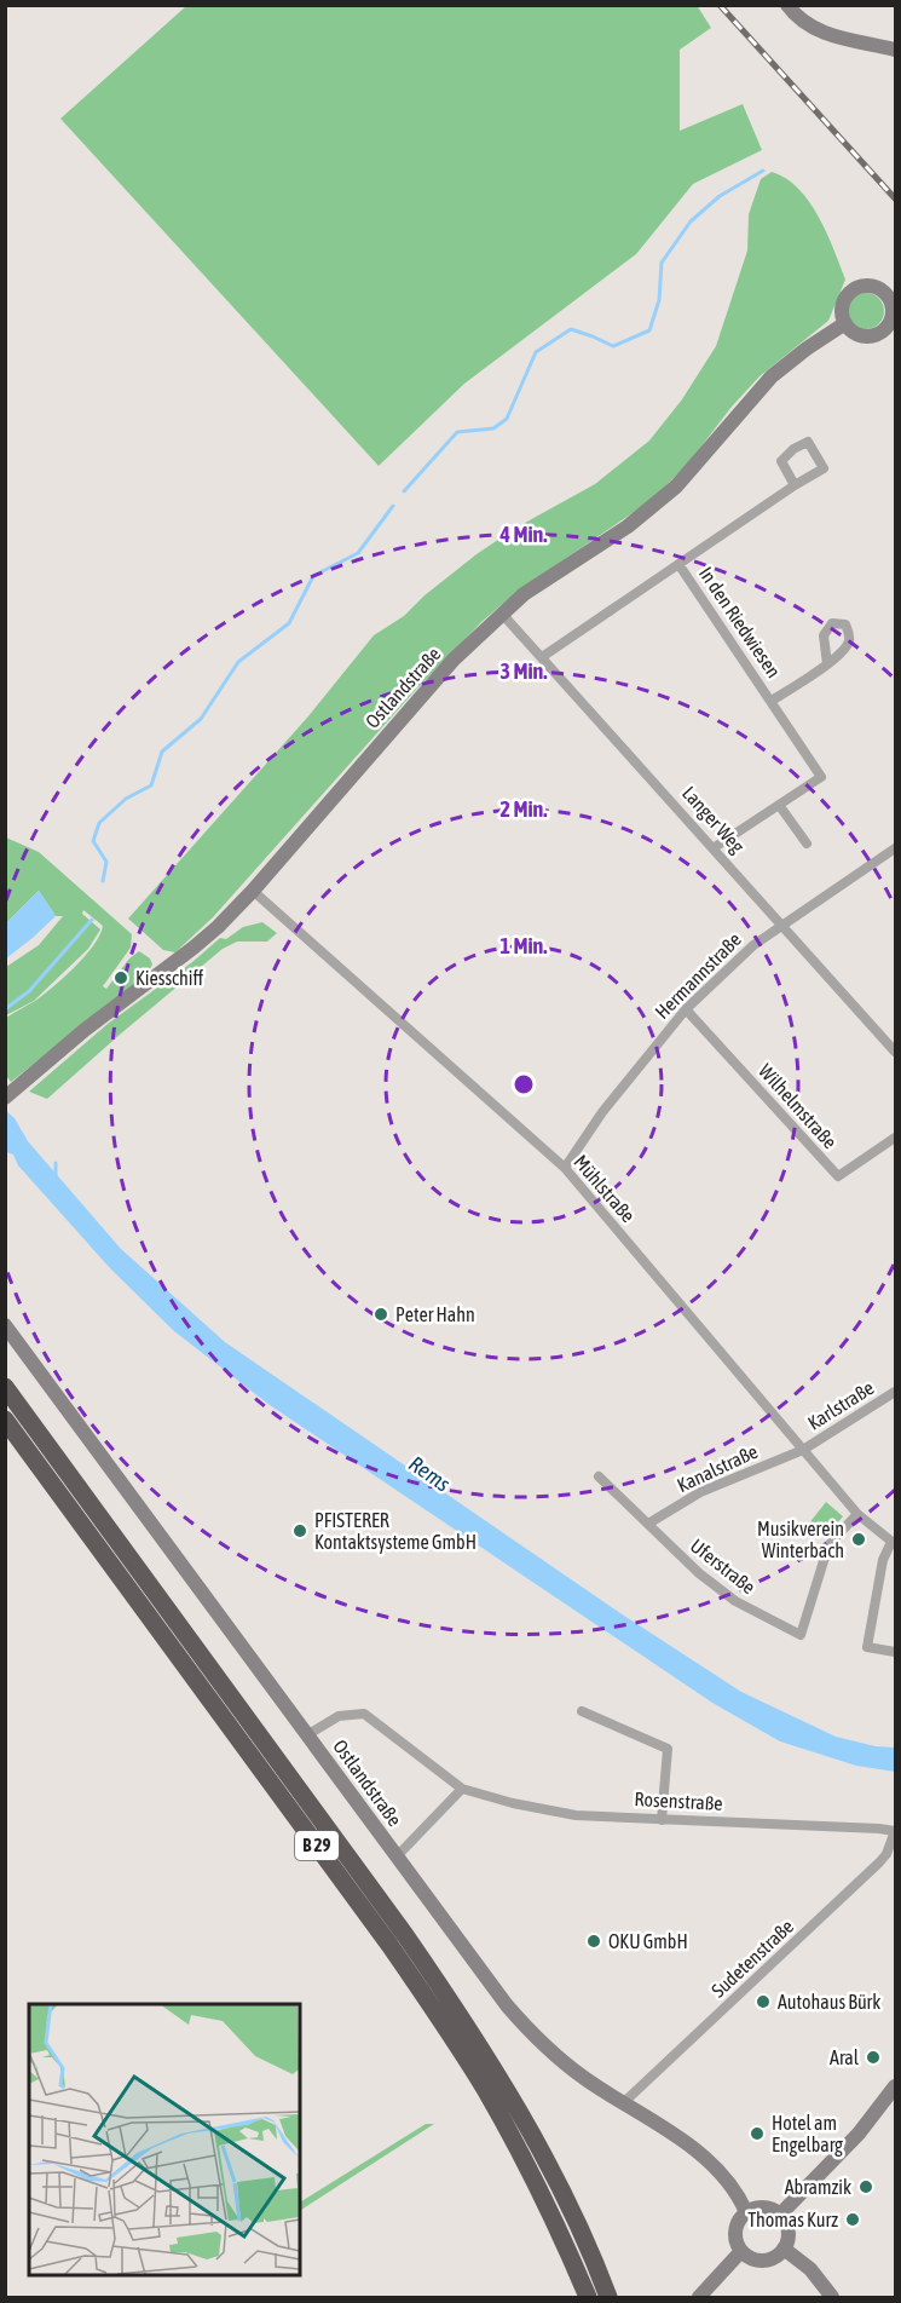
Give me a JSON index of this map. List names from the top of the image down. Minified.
{"streets":{"highway":["B 29"],"street":["In den Riedwiesen","Ostlandstraße","Langer Weg","Hermannstraße","Wilhelmstraße","Mühlstraße","Karlstraße","Kanalstraße","Uferstraße","Rosenstraße","Sudetenstraße"]},"crossings":[["In den Riedwiesen","Langer Weg"],["Ostlandstraße","Langer Weg"],["Ostlandstraße","Mühlstraße"],["Ostlandstraße","Rosenstraße"],["Ostlandstraße","Sudetenstraße"],["Langer Weg","Hermannstraße"],["Hermannstraße","Wilhelmstraße"],["Hermannstraße","Mühlstraße"],["Mühlstraße","Karlstraße"],["Mühlstraße","Kanalstraße"],["Mühlstraße","Uferstraße"],["Karlstraße","Kanalstraße"],["Kanalstraße","Uferstraße"],["Rosenstraße","Sudetenstraße"]],"water":["Rems"],"places":["Kiesschiff","Peter Hahn","PFISTERER Kontaktsysteme GmbH","Musikverein Winterbach","OKU GmbH","Autohaus Bürk","Aral","Hotel am Engelbarg","Abramzik","Thomas Kurz"],"rings":["4 Min.","3 Min.","2 Min.","1 Min."]}
